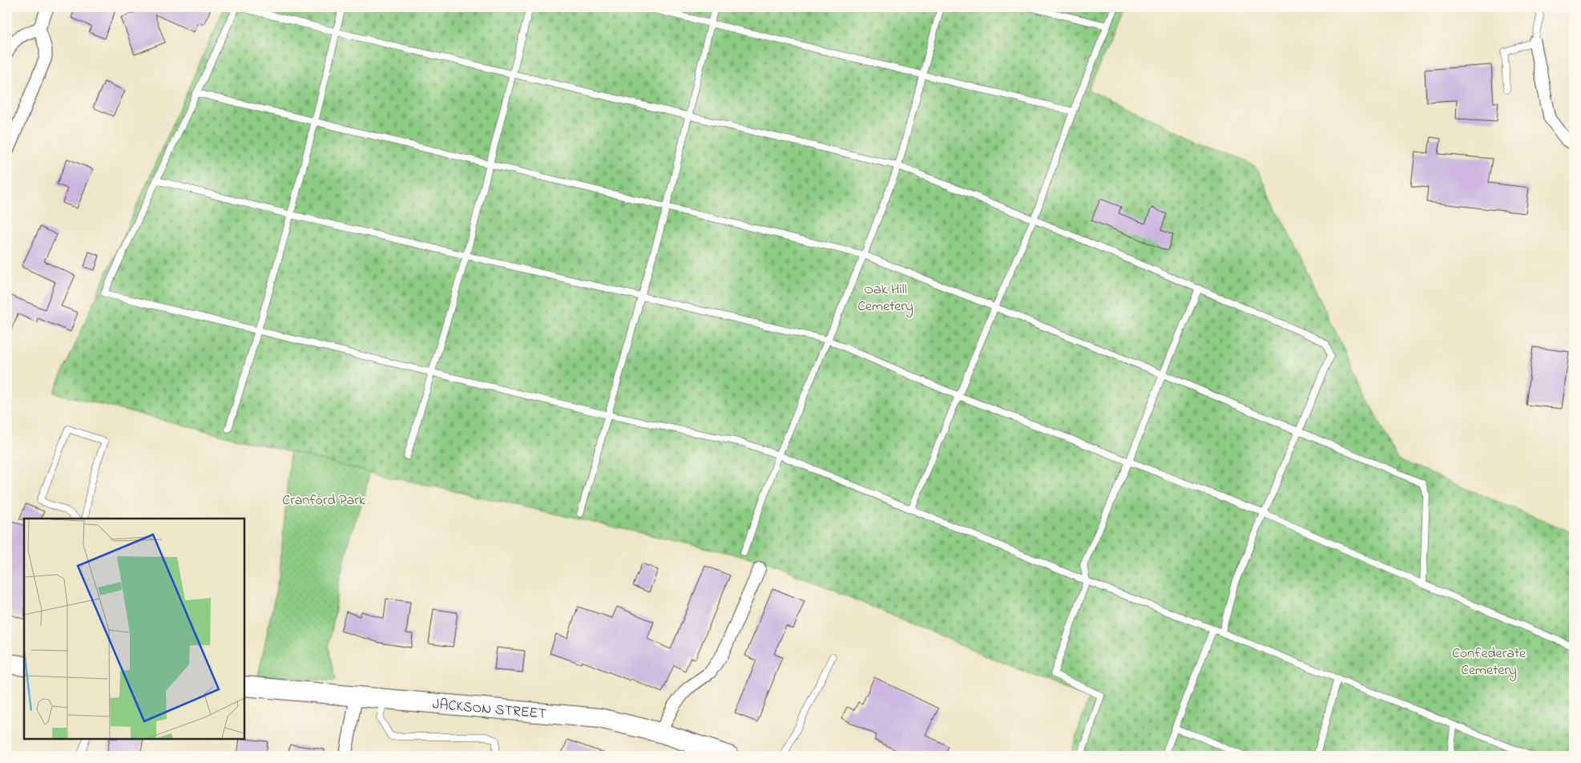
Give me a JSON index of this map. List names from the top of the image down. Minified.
{"streets":{"main road":["JACKSON STREET"]},"parks":["Oak Hill Cemetery","Cranford Park","Confederate Cemetery"]}
